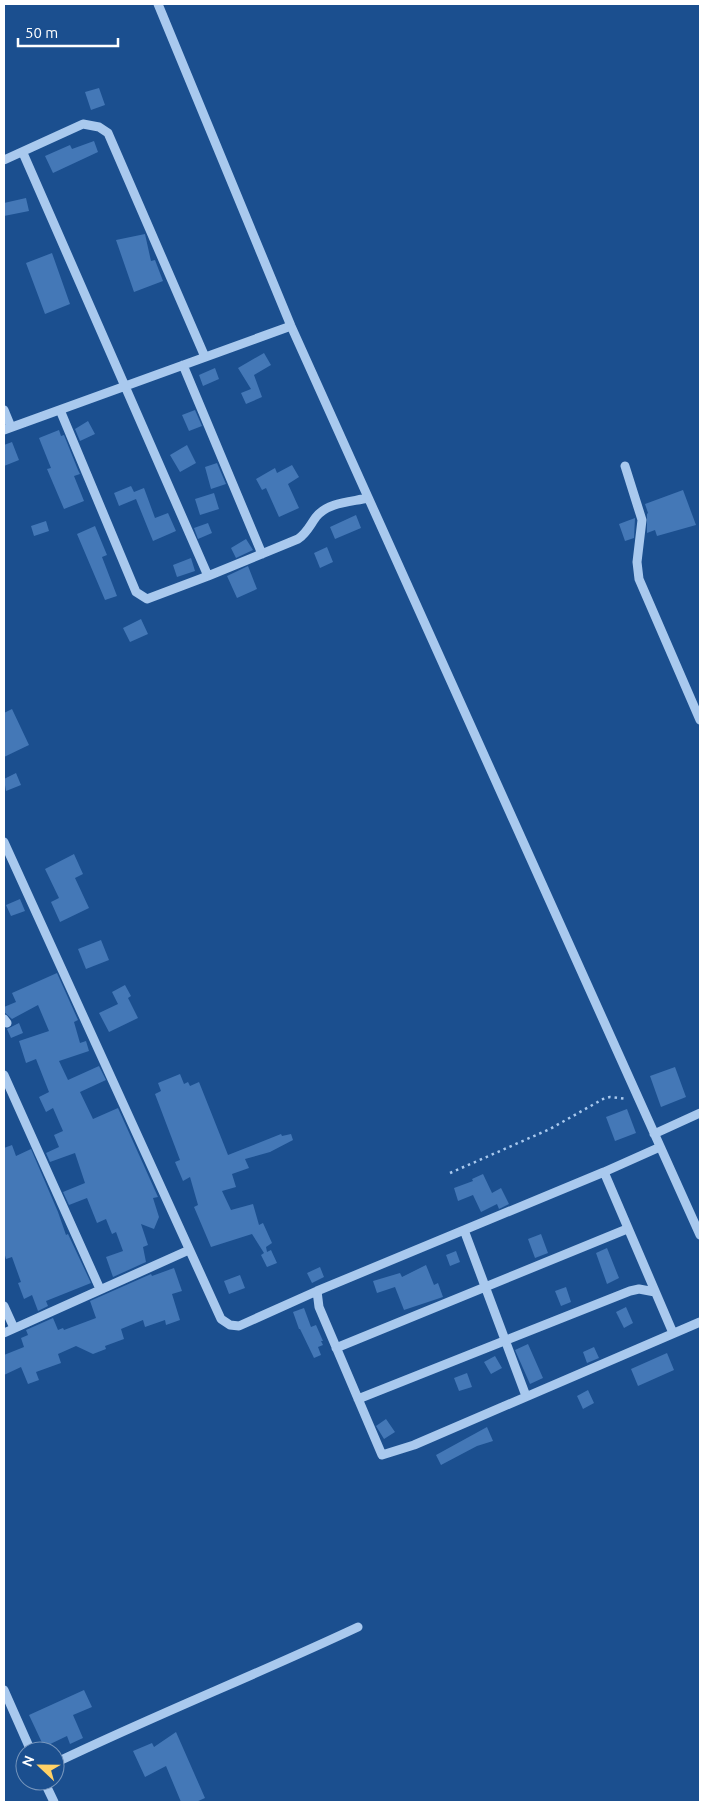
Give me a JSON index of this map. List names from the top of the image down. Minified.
{"scale_bar":"50 m","north":"left"}
